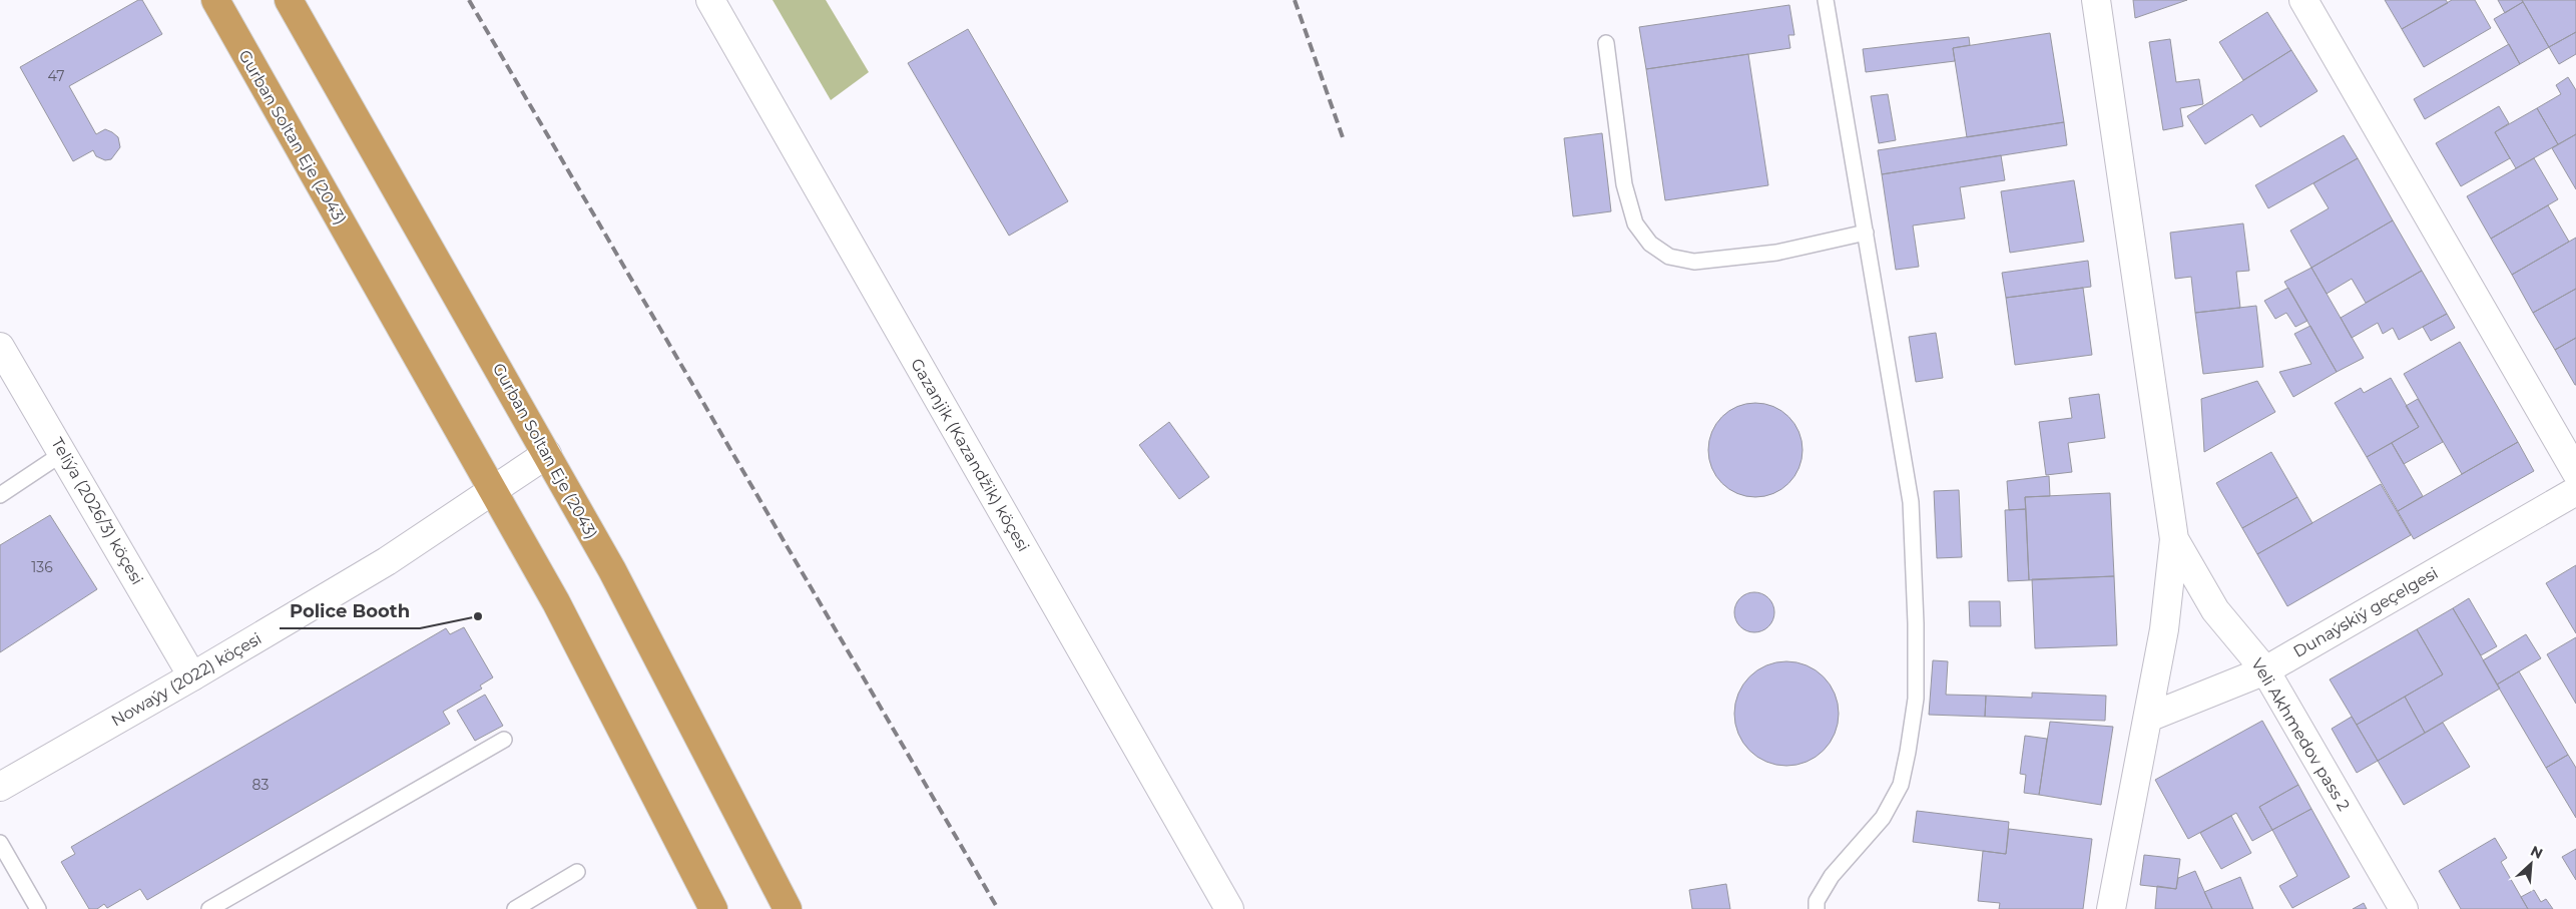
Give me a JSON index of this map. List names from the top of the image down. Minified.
{"streets":{"highway":["Gurban Soltan Eje (2043)"],"street":["Gazanjik (Kazandžik) köçesi","Teliýa (2026/3) köçesi","Dunaýskiý geçelgesi","Nowaýy (2022) köçesi","Veli Akhmedov pass 2"]},"crossings":[["Gurban Soltan Eje (2043)","Nowaýy (2022) köçesi"],["Teliýa (2026/3) köçesi","Nowaýy (2022) köçesi"],["Dunaýskiý geçelgesi","Veli Akhmedov pass 2"]],"places":["Police Booth"],"house_numbers":["47","136","83"],"north":"top right"}
